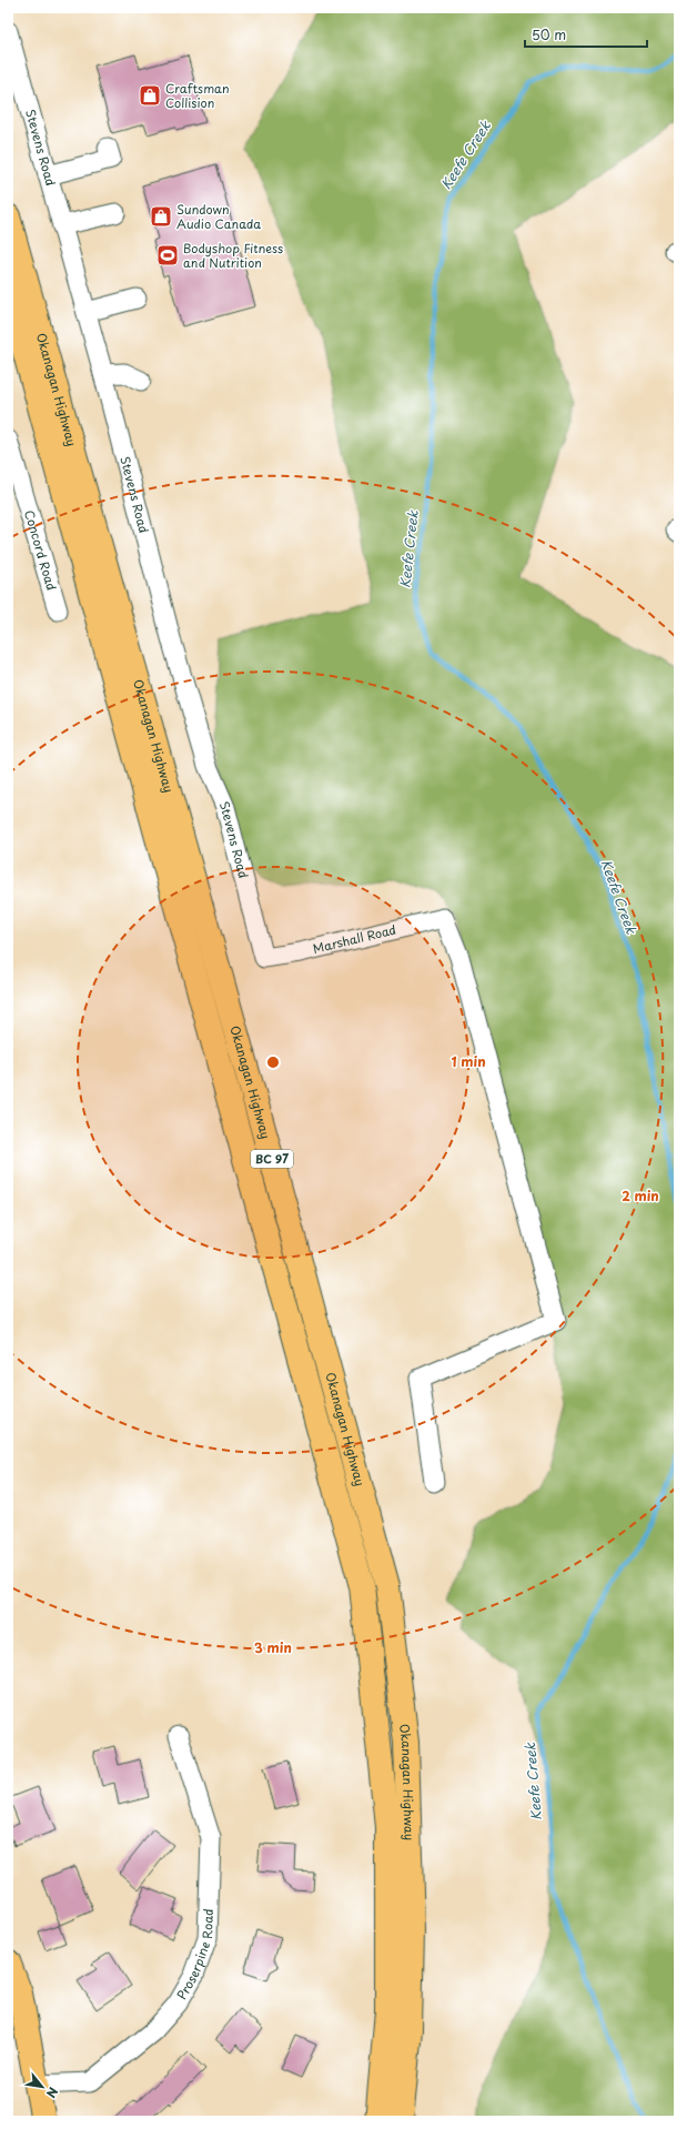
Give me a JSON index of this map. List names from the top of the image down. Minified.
{"streets":{"main road":["Okanagan Highway","BC 97"],"street":["Stevens Road","Concord Road","Marshall Road","Proserpine Road"]},"crossings":[["Stevens Road","Marshall Road"]],"water":["Keefe Creek"],"places":{"shop":["Craftsman Collision","Sundown Audio Canada"],"sports":["Bodyshop Fitness and Nutrition"]},"scale_bar":"50 m","north":"bottom right","rings":["1 min","2 min","3 min"]}
